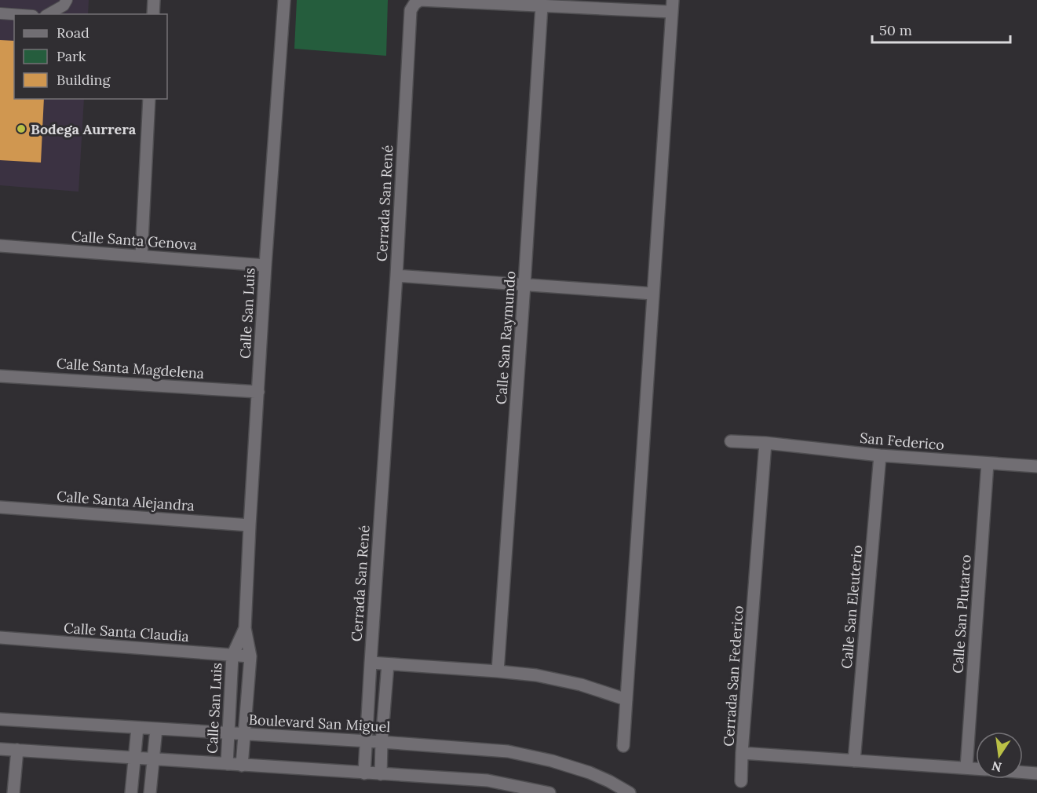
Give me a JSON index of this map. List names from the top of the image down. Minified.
{"streets":{"street":["Cerrada San René","Calle Santa Genova","Calle San Luis","Calle San Raymundo","Calle Santa Magdelena","San Federico","Calle Santa Alejandra","Calle San Eleuterio","Calle San Plutarco","Calle Santa Claudia","Cerrada San Federico","Boulevard San Miguel"]},"crossings":[["Cerrada San René","Calle San Raymundo"],["Cerrada San René","Boulevard San Miguel"],["Calle Santa Genova","Calle San Luis"],["Calle San Luis","Calle Santa Magdelena"],["Calle San Luis","Calle Santa Alejandra"],["Calle San Luis","Calle Santa Claudia"],["Calle San Luis","Boulevard San Miguel"],["San Federico","Calle San Eleuterio"],["San Federico","Calle San Plutarco"],["San Federico","Cerrada San Federico"],["Calle San Eleuterio","Cerrada San Federico"],["Calle San Plutarco","Cerrada San Federico"]],"places":["Bodega Aurrera"],"legend":["Road","Park","Building"],"scale_bar":"50 m","north":"bottom"}
